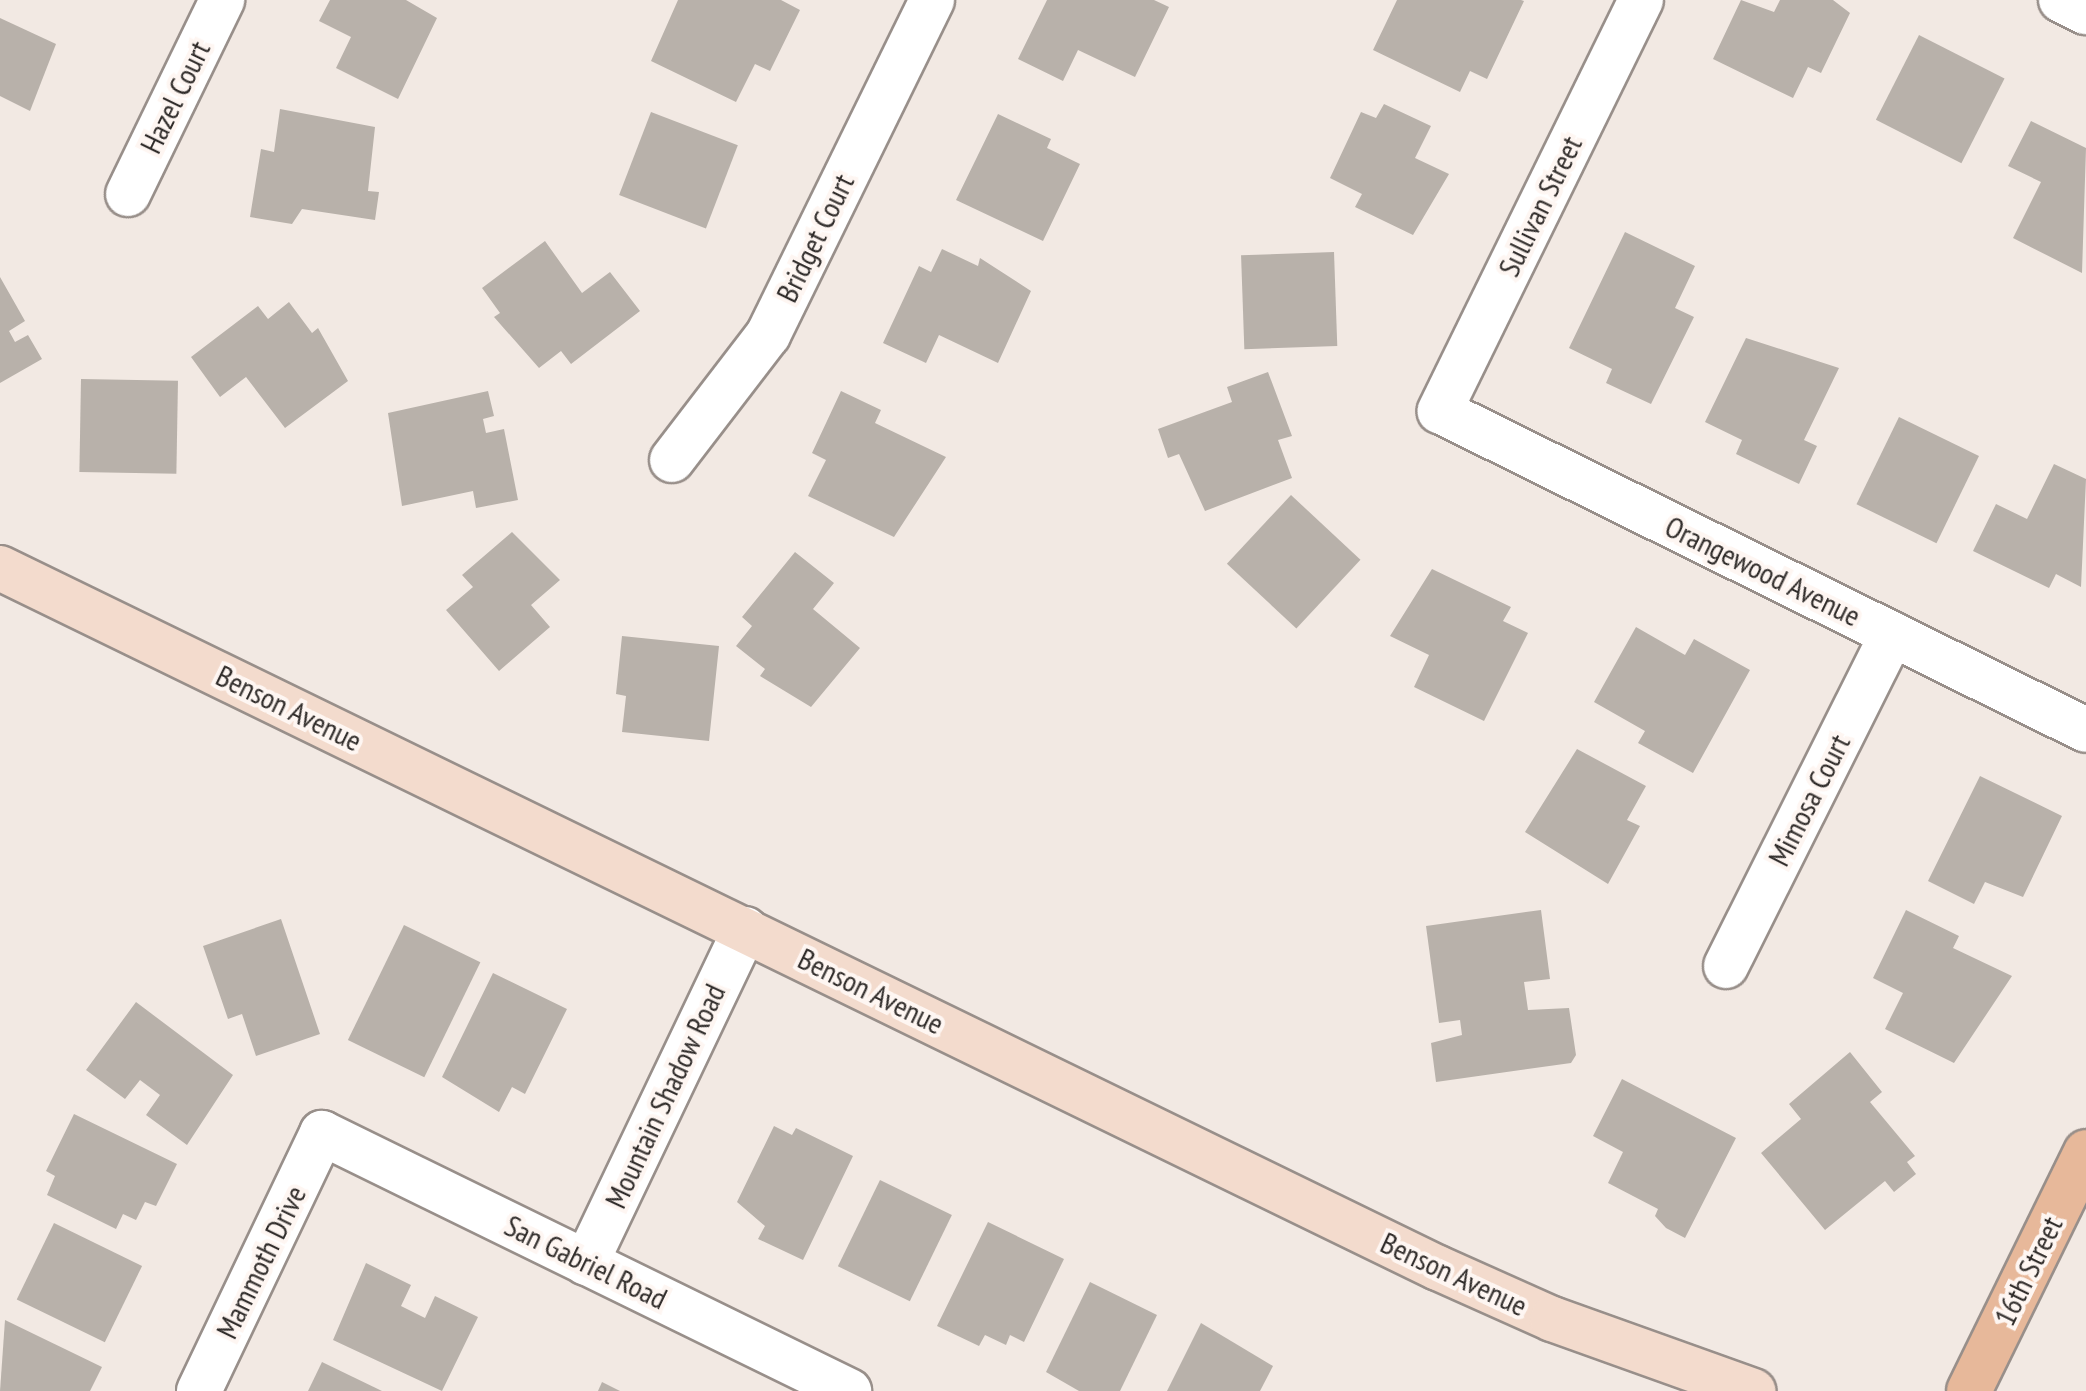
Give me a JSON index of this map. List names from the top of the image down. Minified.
{"streets":{"main road":["Benson Avenue","16th Street"],"street":["Hazel Court","Sullivan Street","Bridget Court","Orangewood Avenue","Mimosa Court","Mountain Shadow Road","Mammoth Drive","San Gabriel Road"]},"crossings":[["Sullivan Street","Orangewood Avenue"],["Orangewood Avenue","Mimosa Court"],["Benson Avenue","Mountain Shadow Road"],["Mountain Shadow Road","San Gabriel Road"],["Mammoth Drive","San Gabriel Road"]]}
